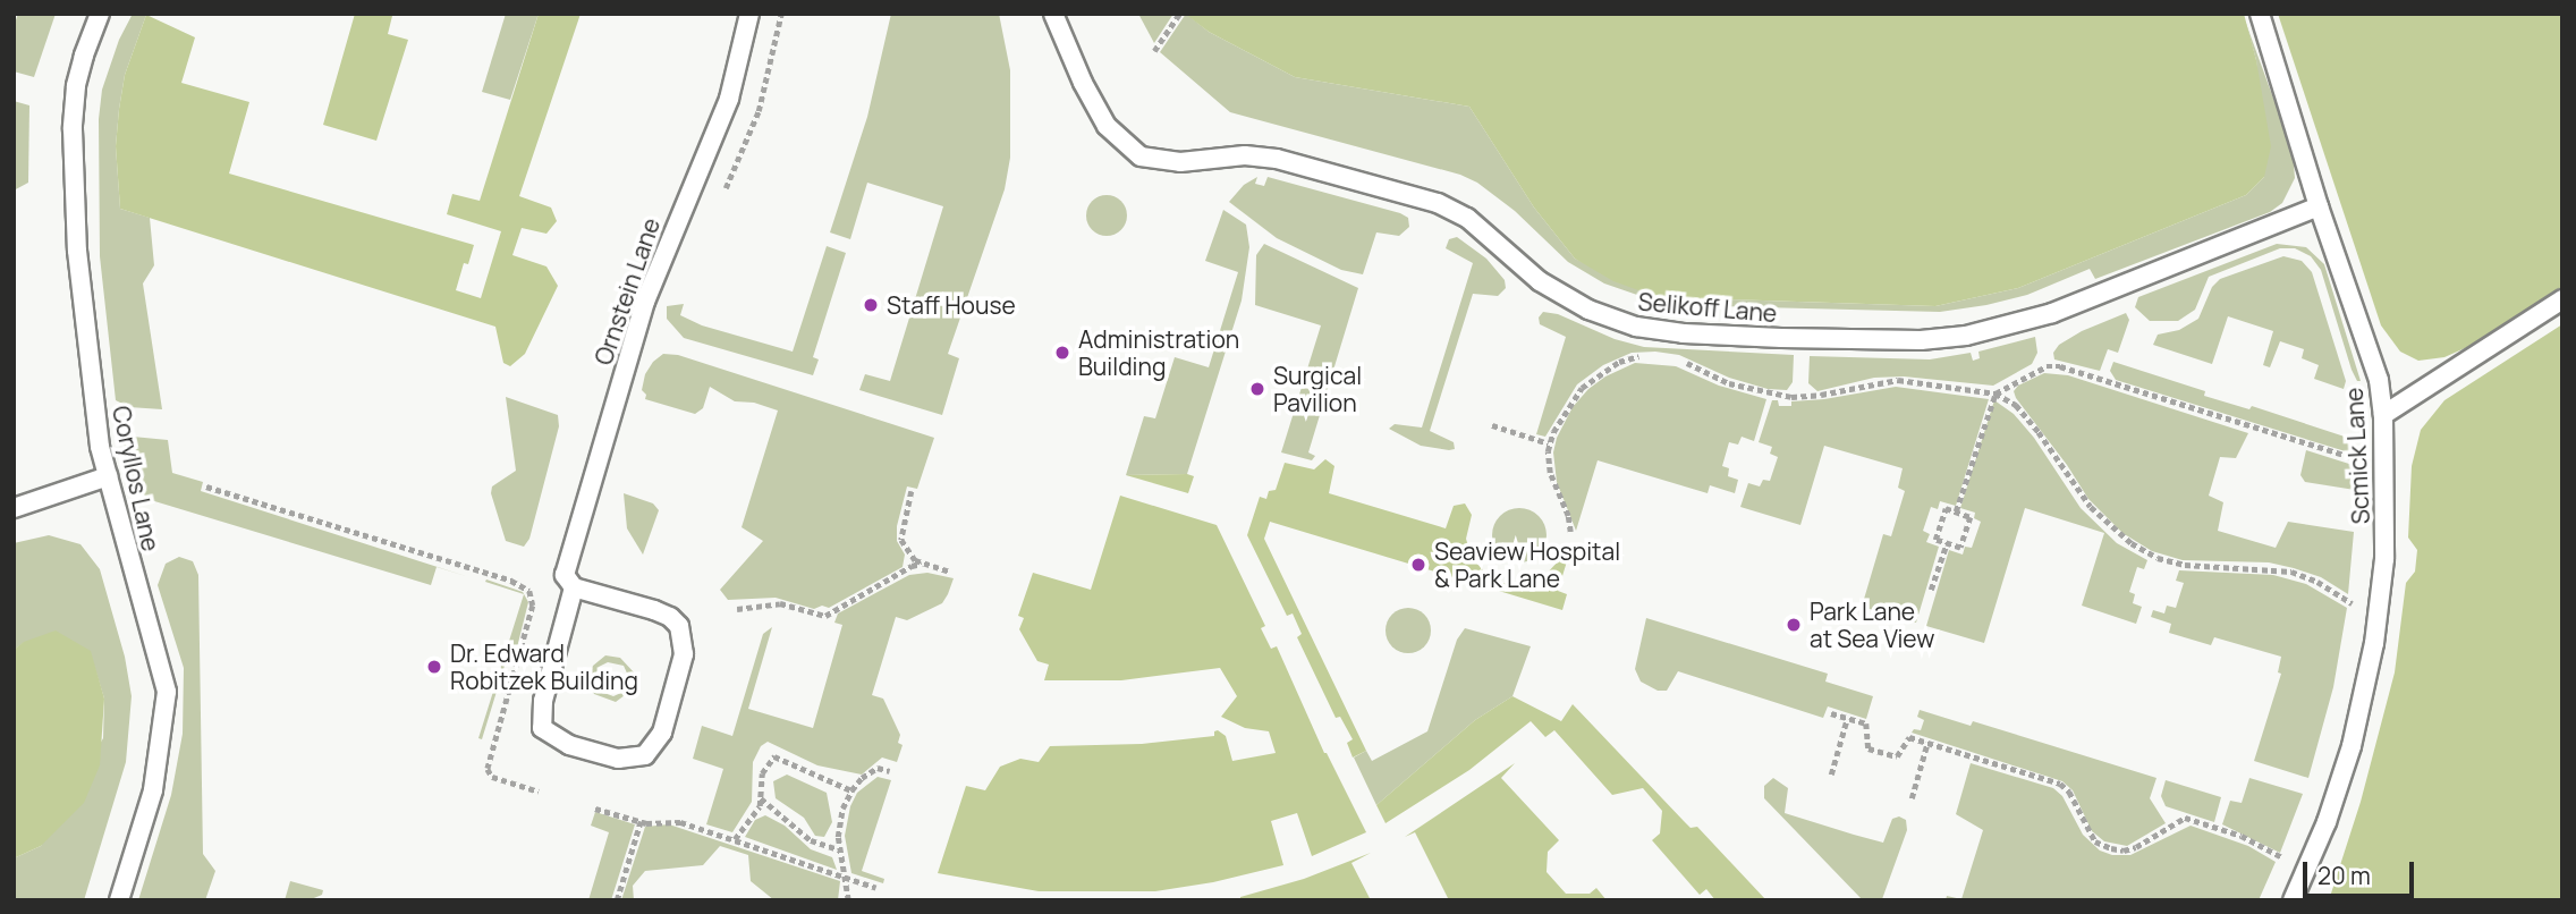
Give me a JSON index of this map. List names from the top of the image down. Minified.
{"streets":{"lane":["Ornstein Lane","Selikoff Lane","Scmick Lane","Coryllos Lane"]},"crossings":[["Selikoff Lane","Scmick Lane"]],"places":["Staff House","Administration Building","Surgical Pavilion","Seaview Hospital & Park Lane","Park Lane at Sea View","Dr. Edward Robitzek Building"],"scale_bar":"20 m"}
